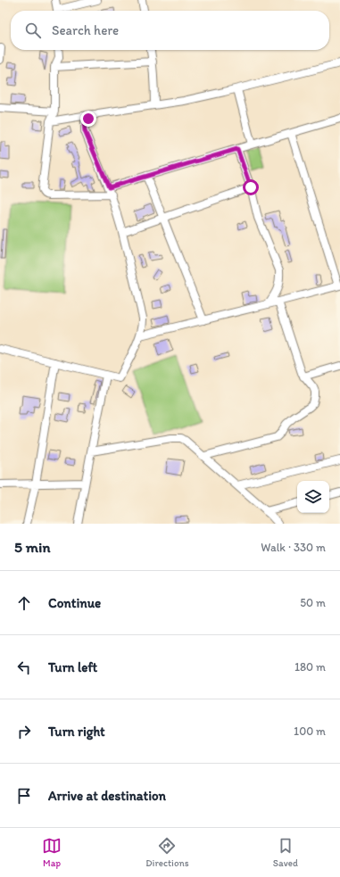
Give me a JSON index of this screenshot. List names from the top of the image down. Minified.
{"page":{"search":"Search here","heading":["5 min","Walk · 330 m"],"list":[["Continue","50 m"],["Turn left","180 m"],["Turn right","100 m"],"Arrive at destination"],"nav":["Map","Directions","Saved"]}}
